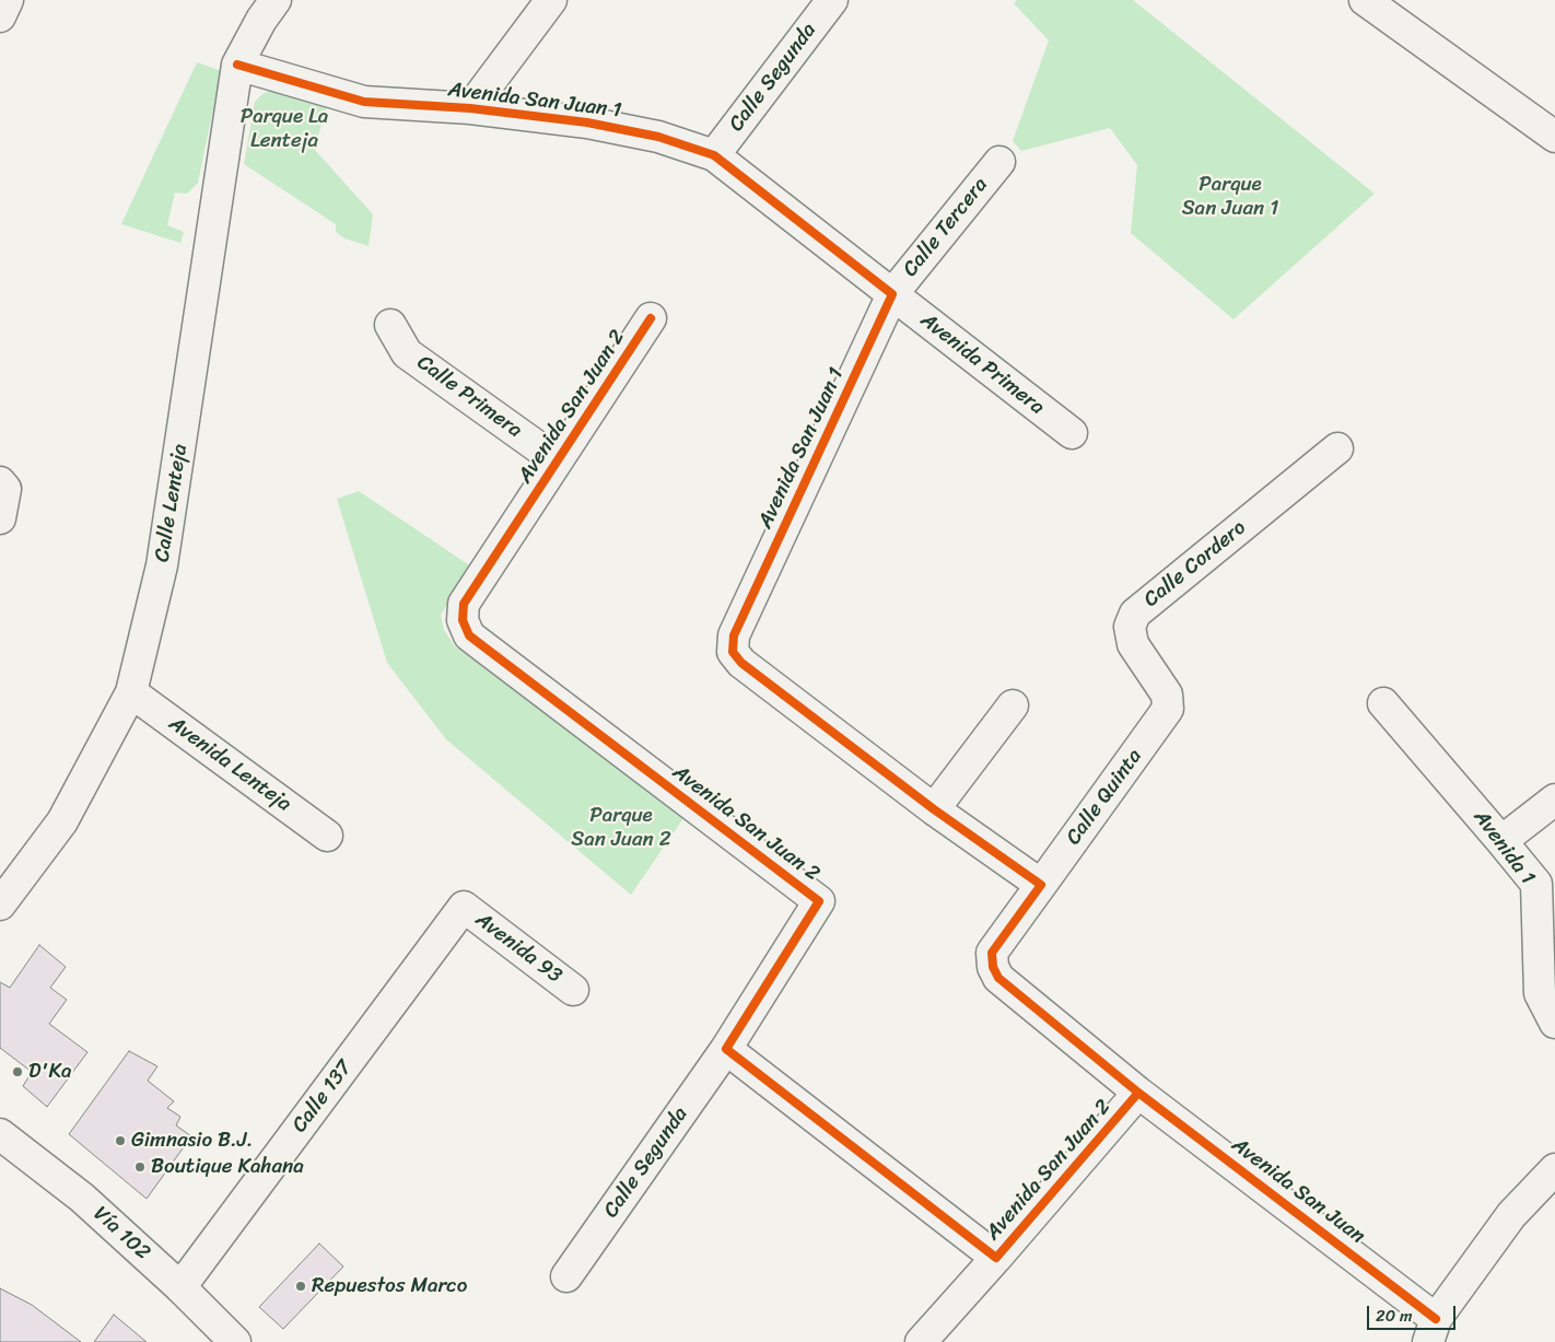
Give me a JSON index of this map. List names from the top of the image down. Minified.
{"streets":{"street":["Calle Segunda","Avenida San Juan 1","Calle Tercera","Avenida Primera","Calle Primera","Avenida San Juan 2","Calle Lenteja","Calle Cordero","Avenida Lenteja","Calle Quinta","Avenida 1","Avenida 93","Calle 137","Avenida San Juan","Vía 102"]},"crossings":[["Calle Segunda","Avenida San Juan 1"],["Calle Segunda","Avenida San Juan 2"],["Avenida San Juan 1","Calle Tercera"],["Avenida San Juan 1","Avenida Primera"],["Avenida San Juan 1","Calle Lenteja"],["Avenida San Juan 1","Calle Quinta"],["Calle Tercera","Avenida Primera"],["Calle Primera","Avenida San Juan 2"],["Avenida San Juan 2","Avenida San Juan"],["Calle Lenteja","Avenida Lenteja"],["Calle Cordero","Calle Quinta"],["Avenida 93","Calle 137"],["Calle 137","Vía 102"]],"parks":["Parque La Lenteja","Parque San Juan 1","Parque San Juan 2"],"places":["D'Ka","Gimnasio B.J.","Boutique Kahana","Repuestos Marco"],"scale_bar":"20 m"}
